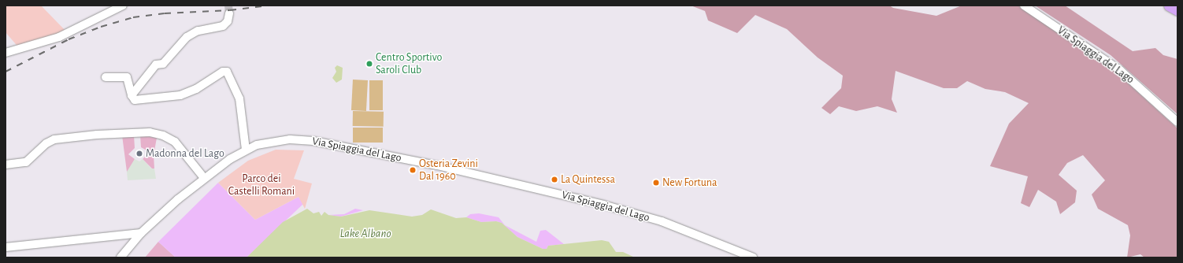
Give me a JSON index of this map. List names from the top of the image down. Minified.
{"streets":{"street":["Via Spiaggia del Lago"]},"water":["Lake Albano"],"parks":["Parco dei Castelli Romani"],"places":["Centro Sportivo Saroli Club","Madonna del Lago","Osteria Zevini Dal 1960","La Quintessa","New Fortuna"]}
